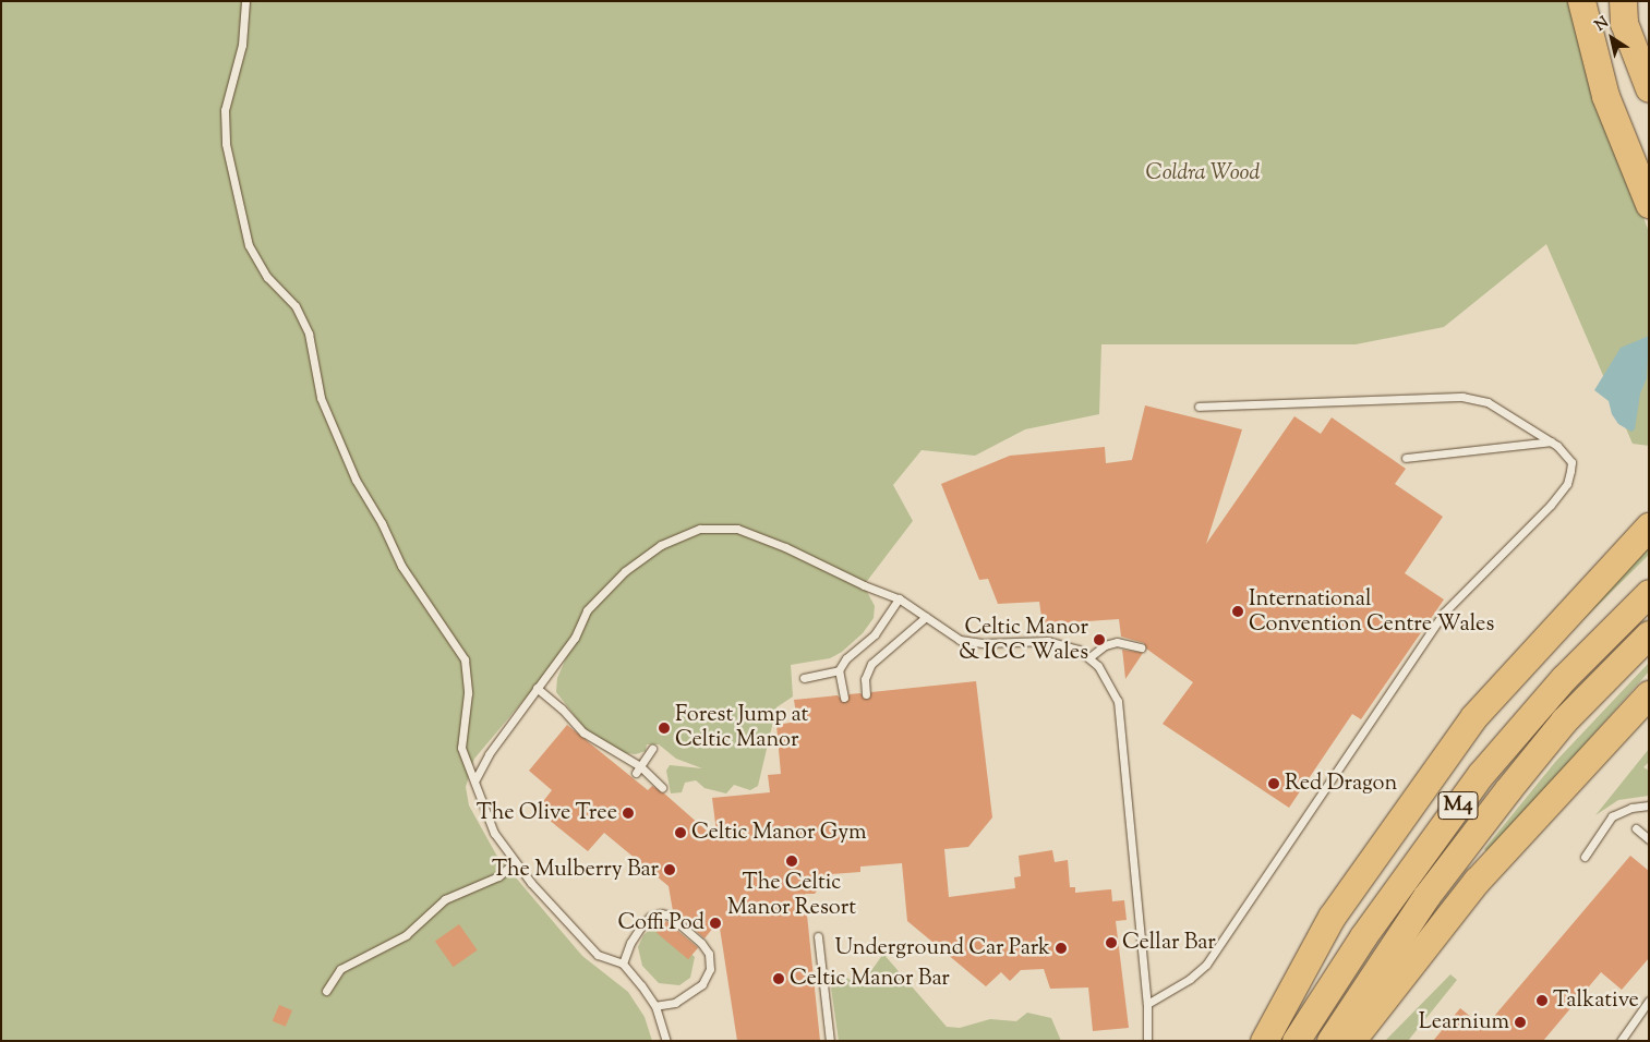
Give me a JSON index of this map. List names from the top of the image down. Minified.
{"streets":{"highway":["M4"]},"parks":["Coldra Wood"],"places":["International Convention Centre Wales","Celtic Manor & ICC Wales","Forest Jump at Celtic Manor","Red Dragon","The Olive Tree","Celtic Manor Gym","The Celtic Manor Resort","The Mulberry Bar","Coffi Pod","Cellar Bar","Underground Car Park","Celtic Manor Bar","Talkative","Learnium"],"north":"top left"}
